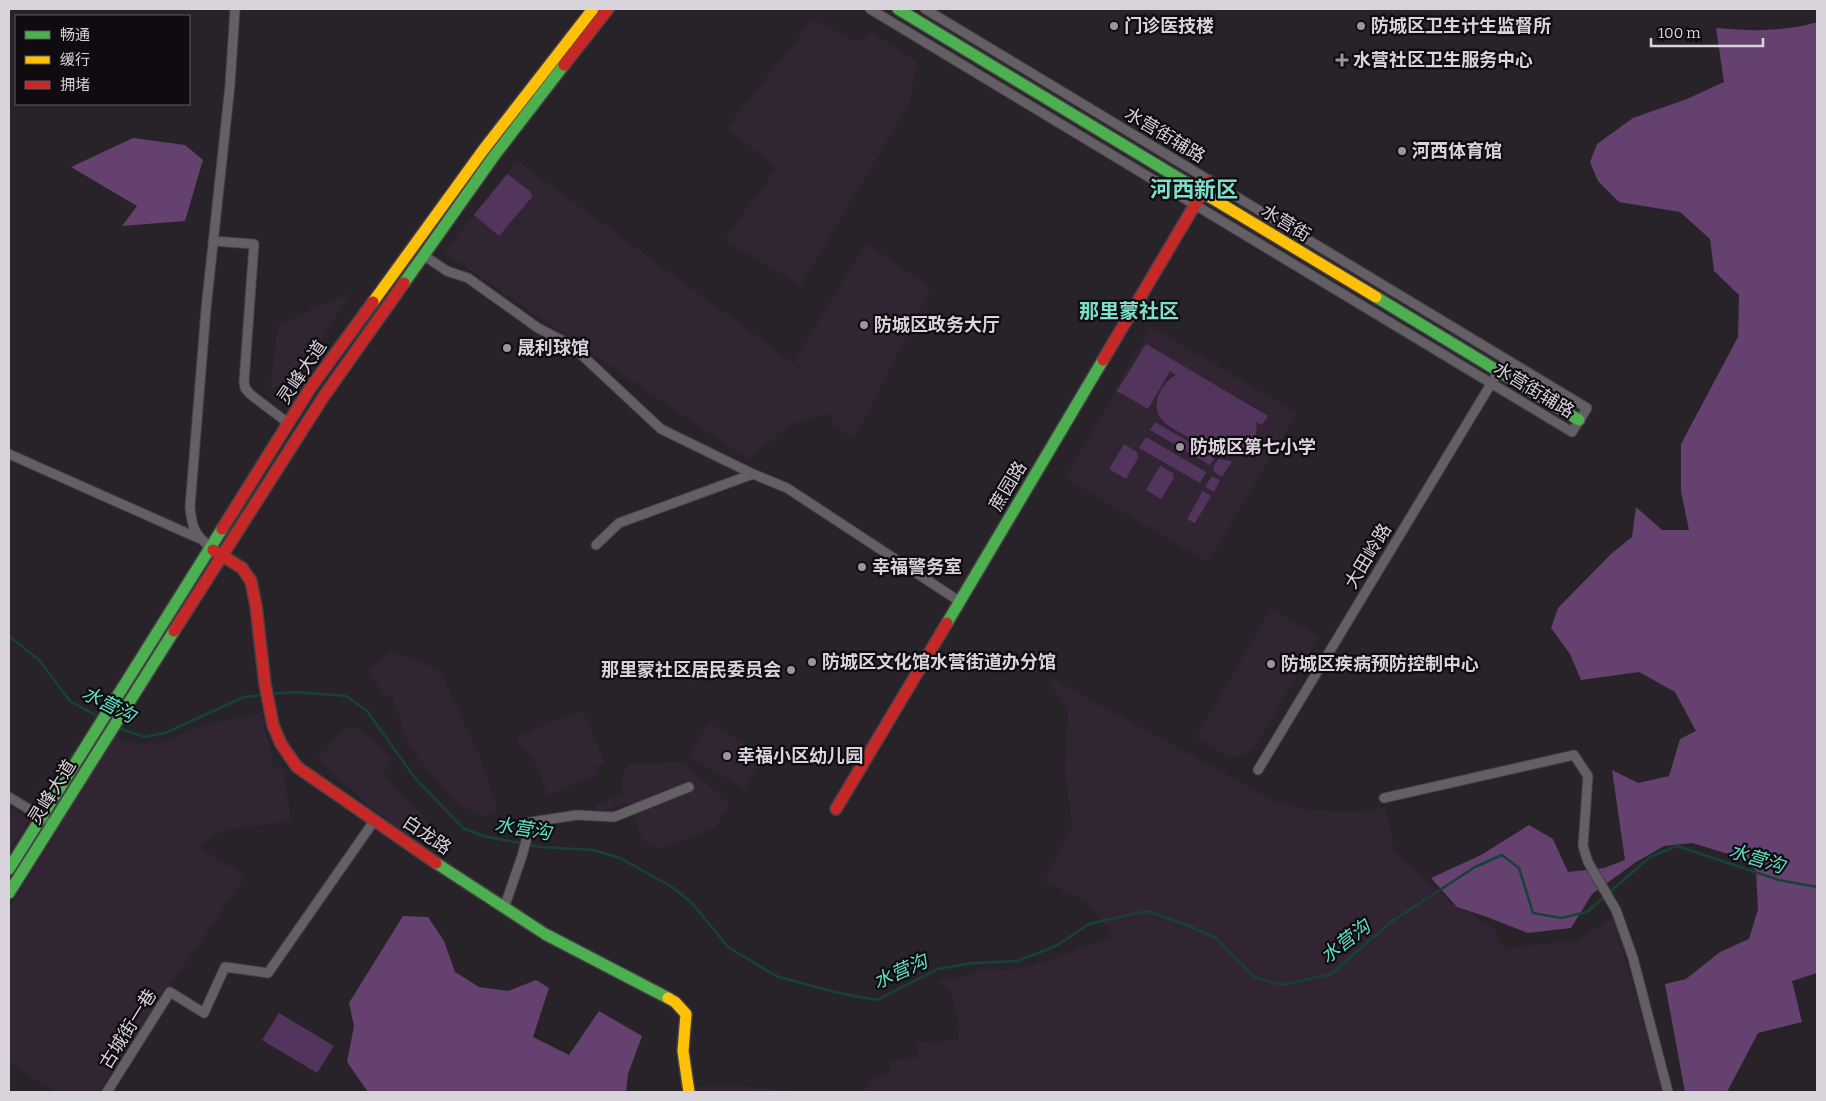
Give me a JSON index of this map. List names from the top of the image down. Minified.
{"streets":{"street":["水营街辅路","水营街","灵峰大道","蔗园路","大田岭路","白龙路","古城街一巷"]},"crossings":[["水营街辅路","水营街"],["水营街辅路","蔗园路"],["水营街辅路","大田岭路"],["水营街","蔗园路"],["水营街","大田岭路"],["灵峰大道","白龙路"],["白龙路","古城街一巷"]],"districts":["河西新区","那里蒙社区"],"water":["水营沟"],"places":{"other":["门诊医技楼","防城区卫生计生监督所","河西体育馆","防城区政务大厅","晟利球馆","防城区第七小学","幸福警务室","防城区文化馆水营街道办分馆","防城区疾病预防控制中心","那里蒙社区居民委员会","幸福小区幼儿园"],"health":["水营社区卫生服务中心"]},"legend":["畅通","缓行","拥堵"],"scale_bar":"100 m"}
